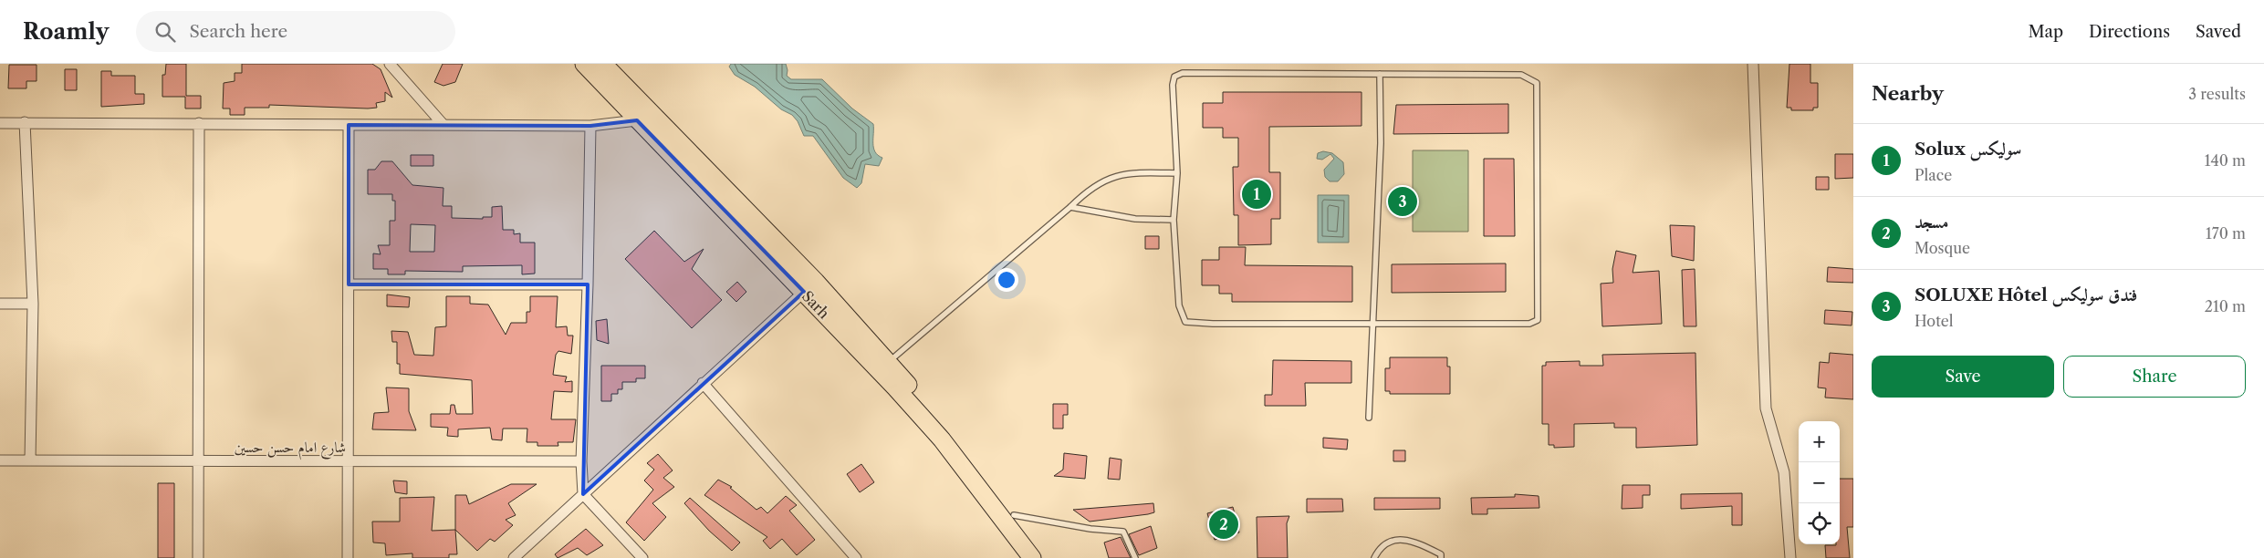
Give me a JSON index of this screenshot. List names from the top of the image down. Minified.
{"streets":{"highway":["Sarh"],"street":["شارع امام حسن حسين"]},"page":{"header":"Roamly","search":"Search here","nav":["Map","Directions","Saved"],"heading":["Nearby","3 results"],"list":[{"mark":"1","name":"Solux سوليكس","note":"Place","value":"140 m"},{"mark":"2","name":"مسجد","note":"Mosque","value":"170 m"},{"mark":"3","name":"SOLUXE Hôtel فندق سوليكس","note":"Hotel","value":"210 m"}],"pins":["1","3","2"],"buttons":["Save","Share"],"map_buttons":["+","−"]}}
